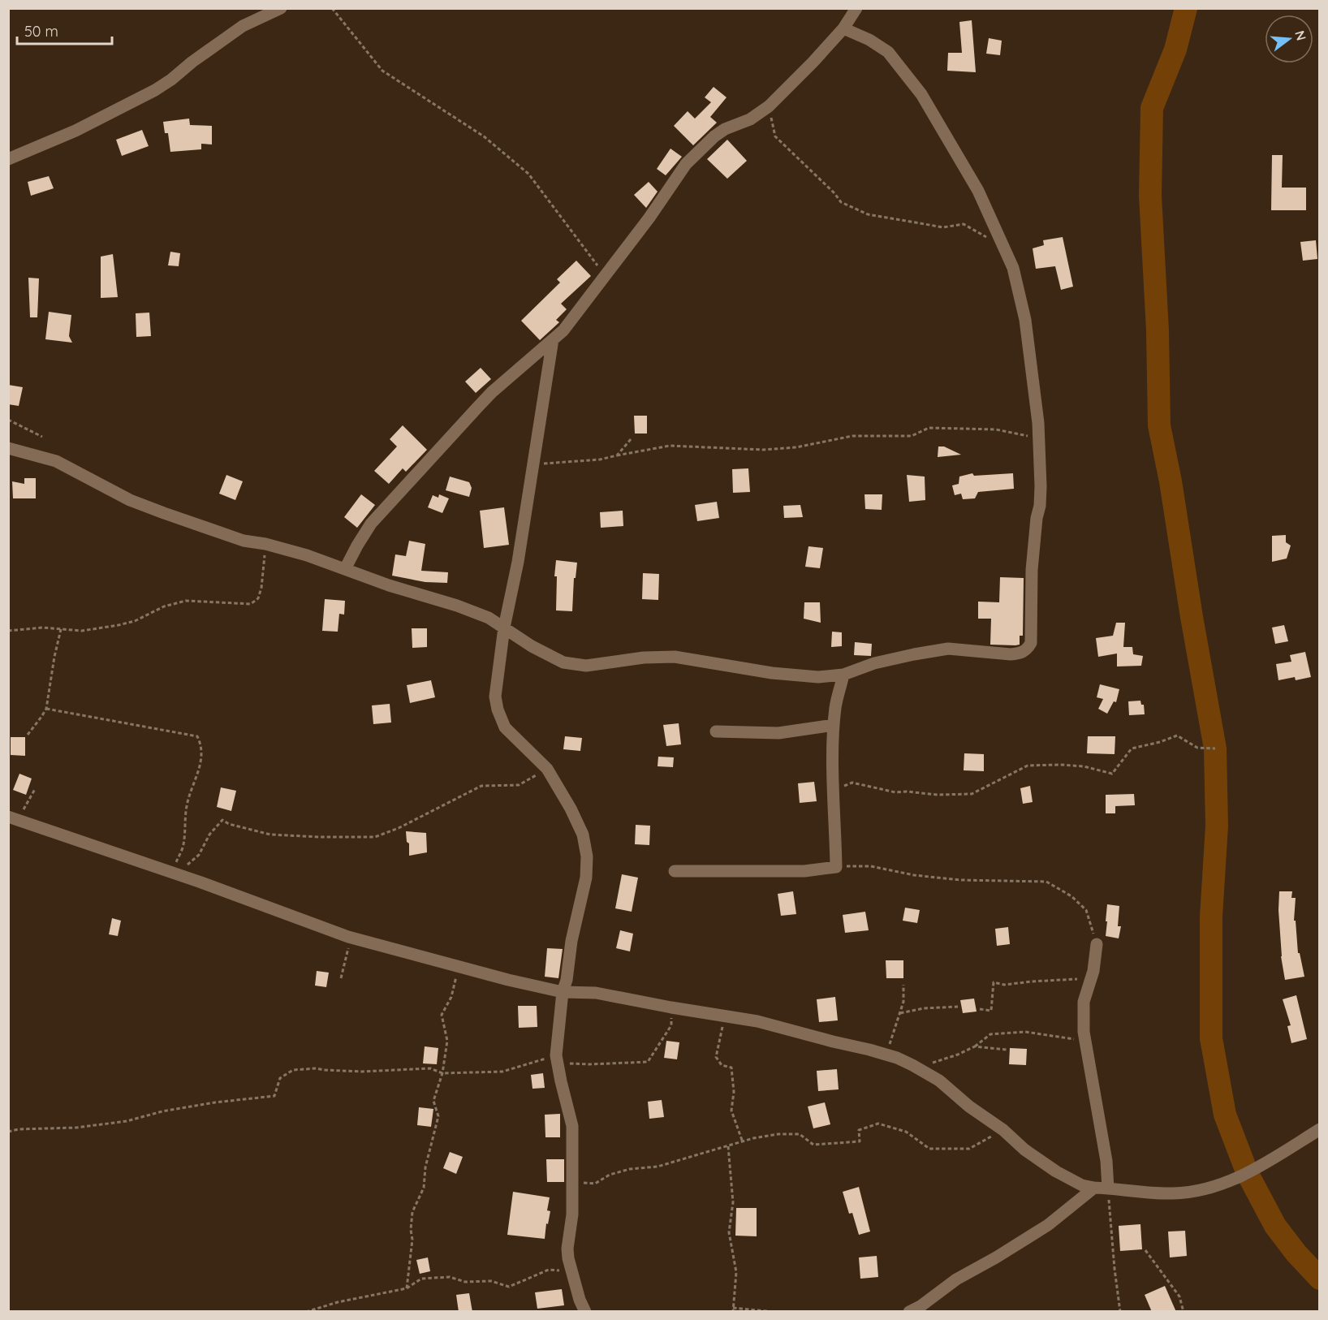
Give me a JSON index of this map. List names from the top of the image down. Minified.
{"scale_bar":"50 m","north":"right"}
